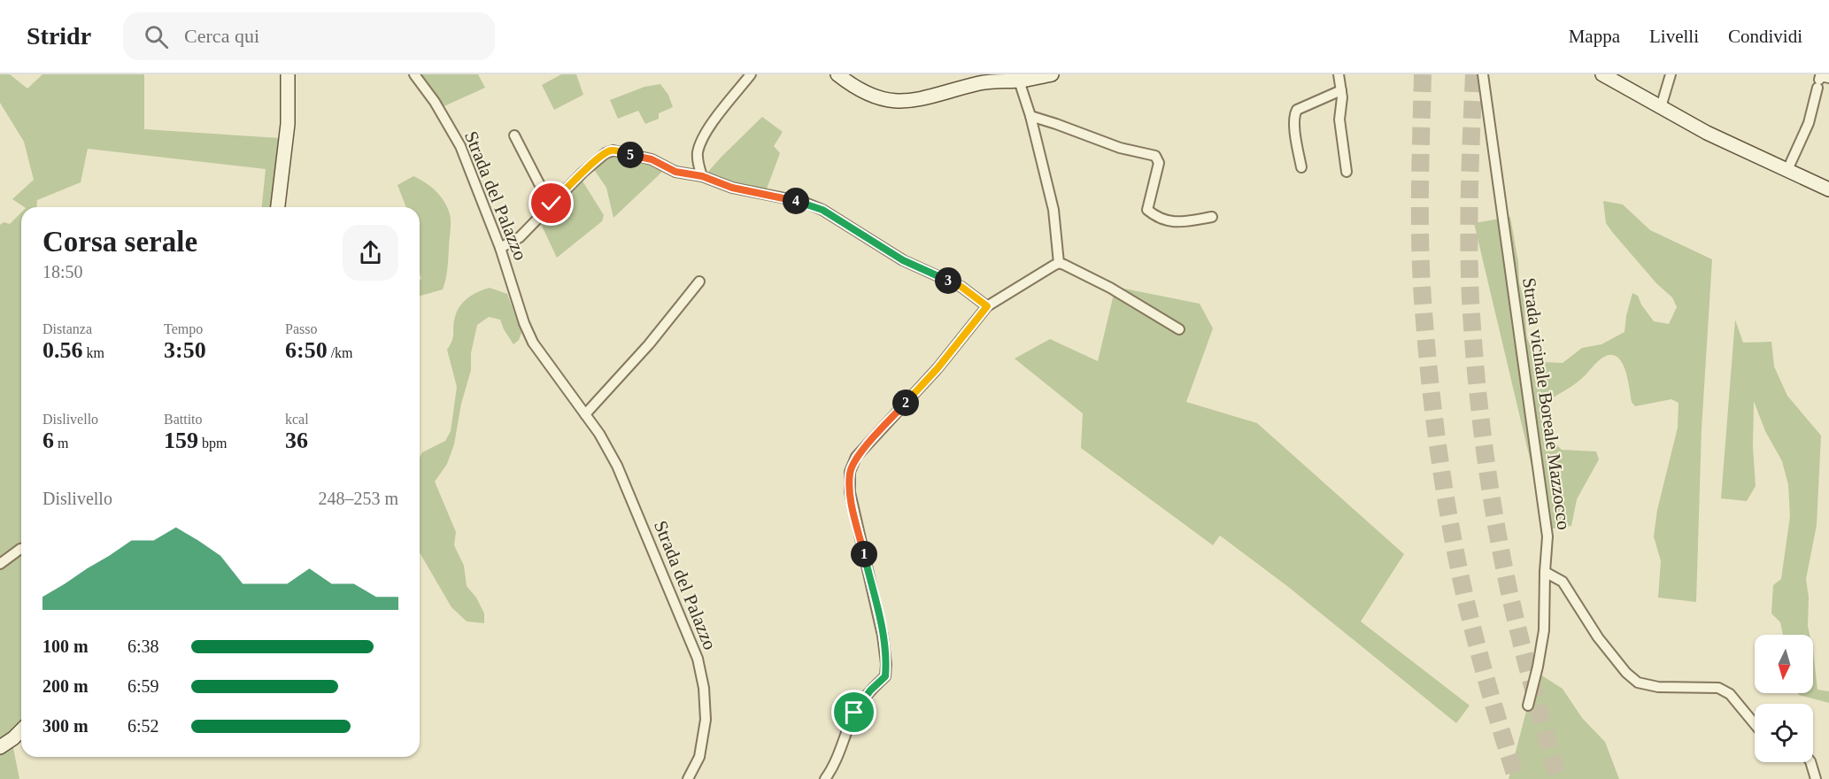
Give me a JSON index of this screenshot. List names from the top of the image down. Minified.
{"streets":{"street":["Strada del Palazzo","Strada vicinale Boreale Mazzocco"]},"north":"bottom","page":{"header":"Stridr","search":"Cerca qui","nav":["Mappa","Livelli","Condividi"],"pins":["5","4","3","2","1"],"heading":["Corsa serale","18:50"],"stats":[["Distanza","0.56 km"],["Tempo","3:50"],["Passo","6:50 /km"],["Dislivello","6 m"],["Battito","159 bpm"],["kcal","36"]],"chart":["Dislivello","248–253 m"],"list":[{"name":"100 m","note":"6:38"},{"name":"200 m","note":"6:59"},{"name":"300 m","note":"6:52"}]}}
